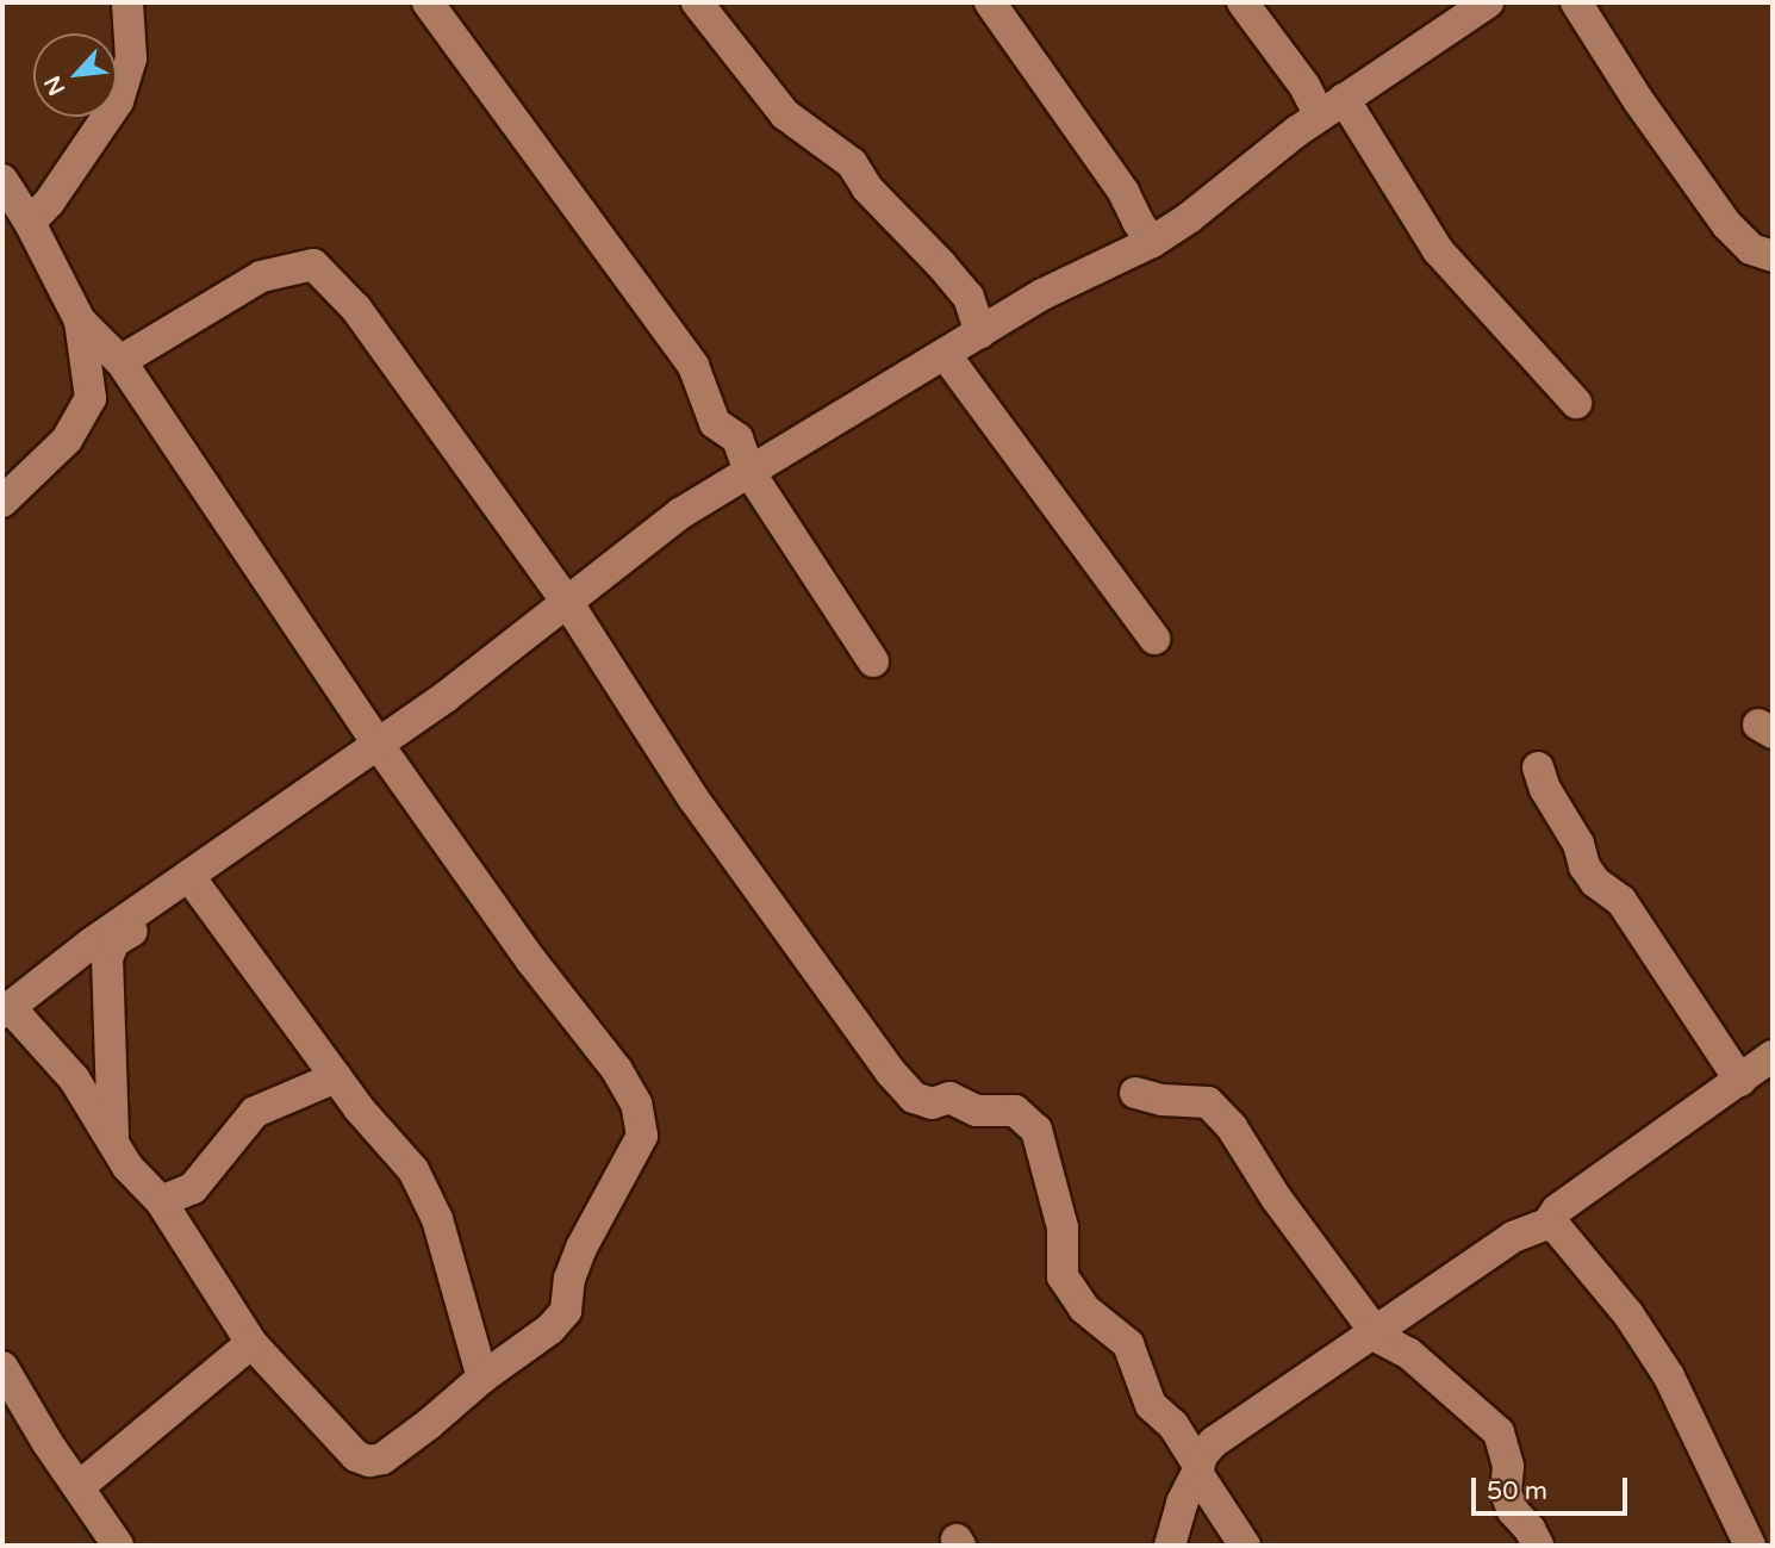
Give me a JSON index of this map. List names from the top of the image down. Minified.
{"scale_bar":"50 m","north":"bottom left"}
